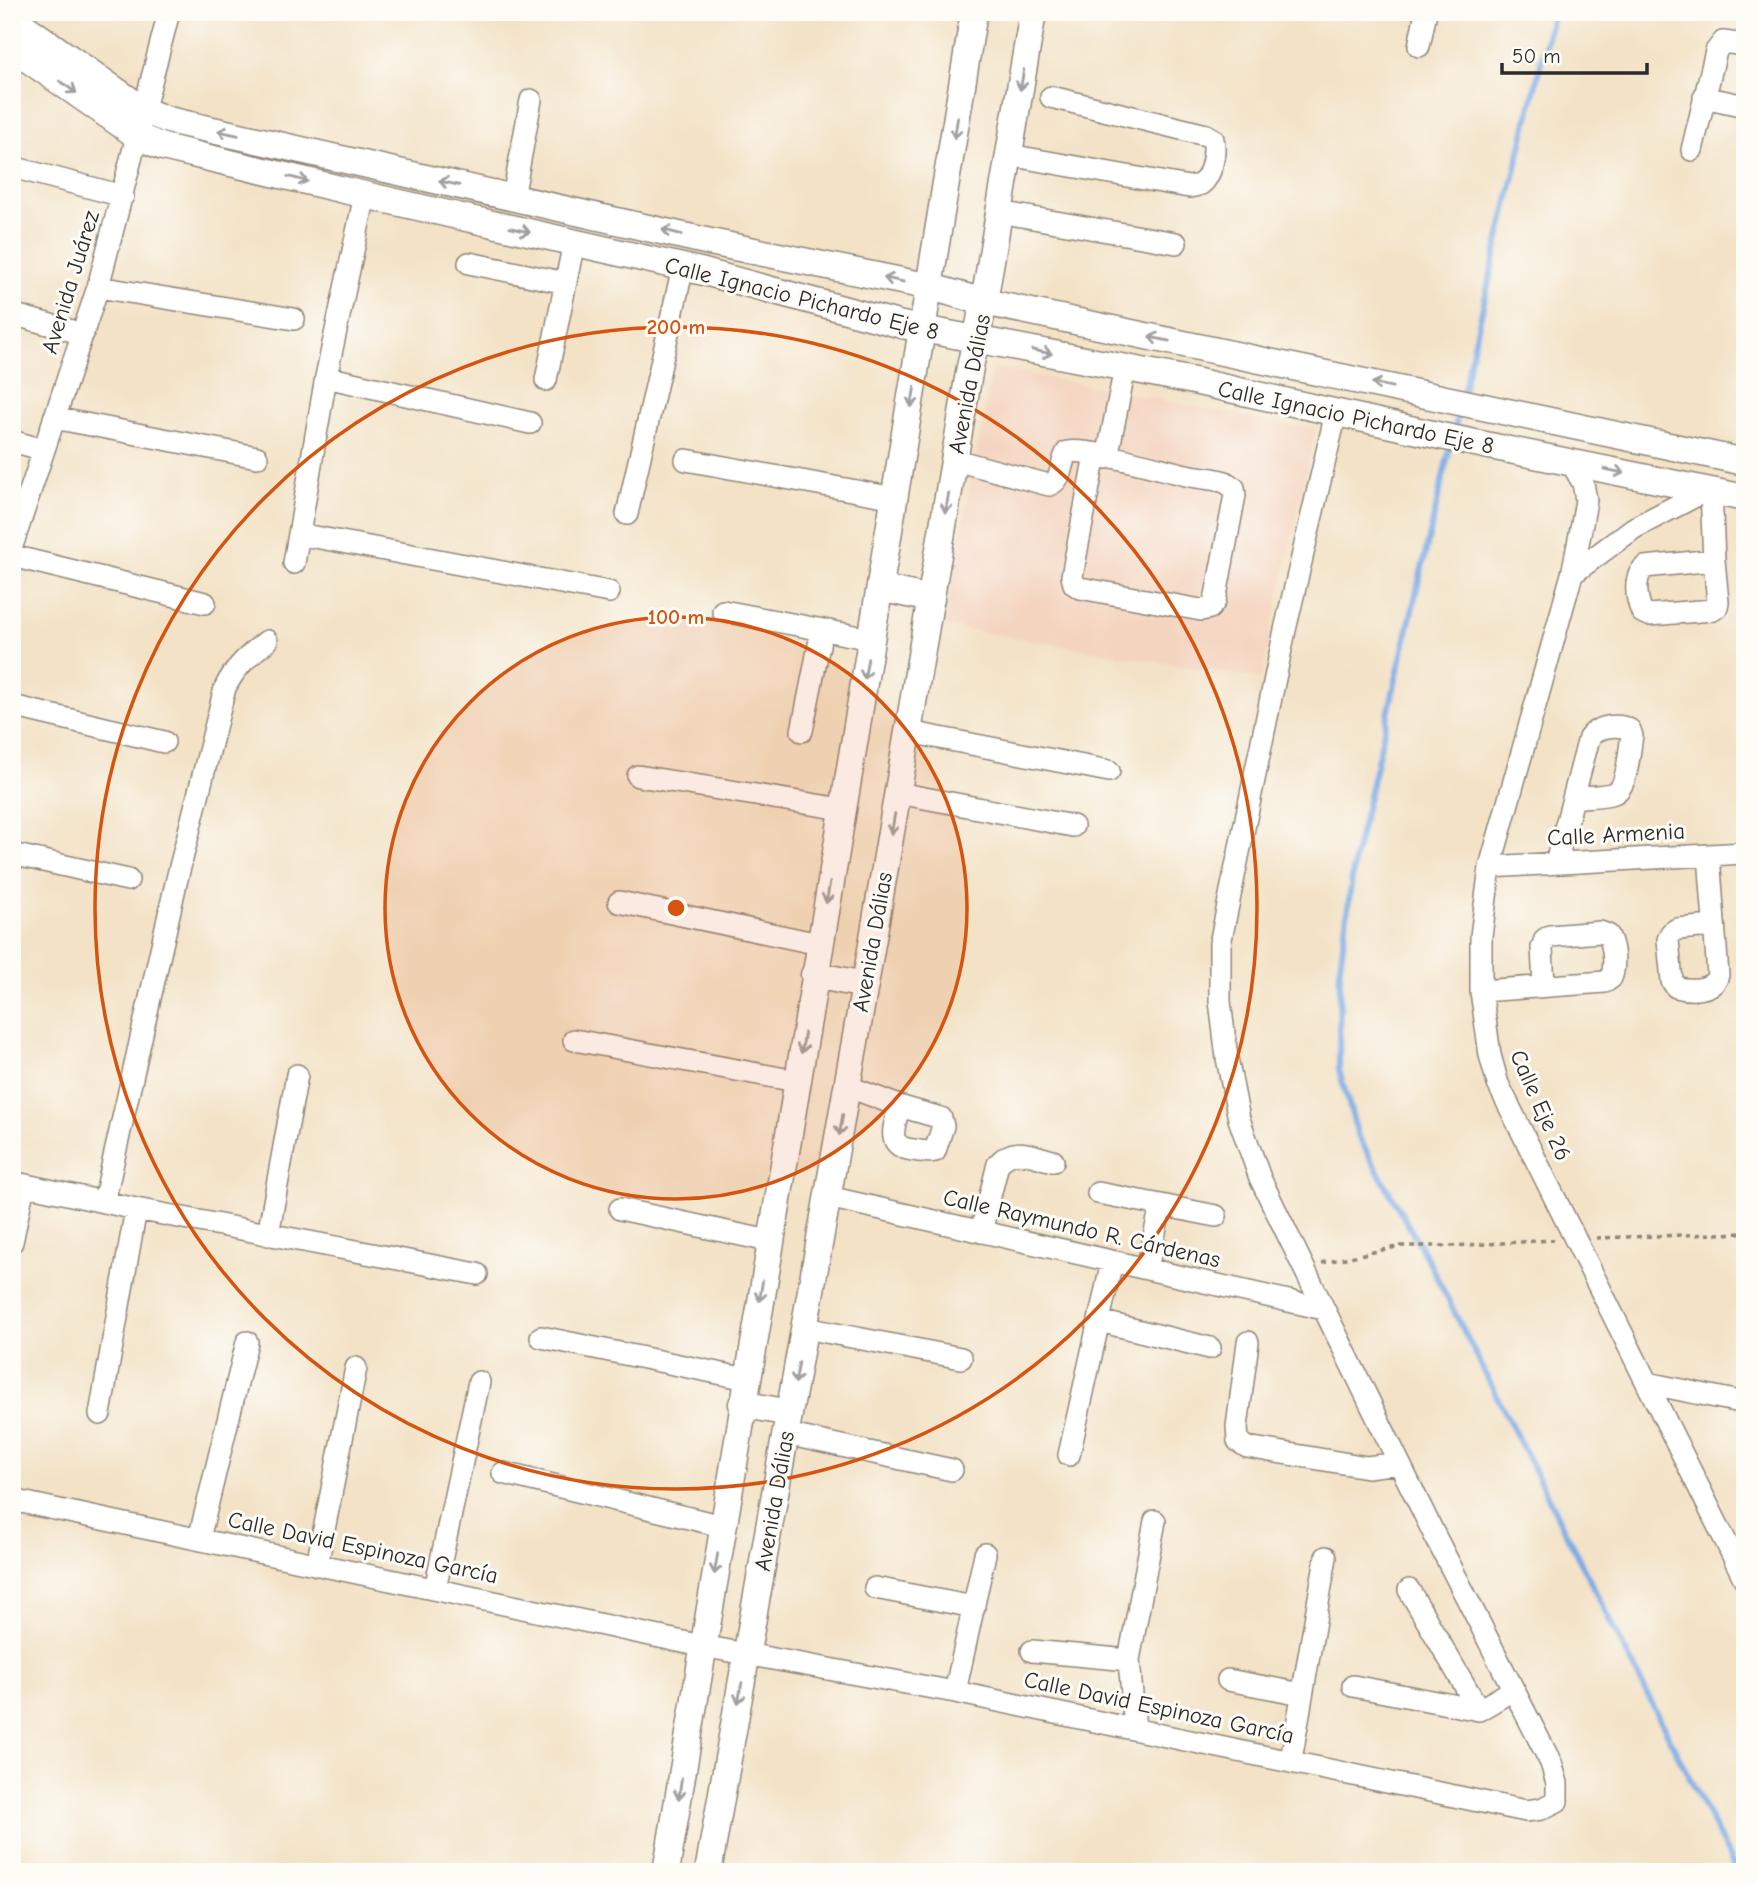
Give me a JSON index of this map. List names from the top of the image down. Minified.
{"streets":{"main road":["Calle Ignacio Pichardo Eje 8","Avenida Dálias"],"street":["Avenida Juárez","Calle Armenia","Calle Eje 26","Calle Raymundo R. Cárdenas","Calle David Espinoza García"]},"crossings":[["Avenida Juárez","Calle Ignacio Pichardo Eje 8"],["Calle Ignacio Pichardo Eje 8","Avenida Dálias"],["Calle Ignacio Pichardo Eje 8","Calle Eje 26"],["Avenida Dálias","Calle Raymundo R. Cárdenas"],["Avenida Dálias","Calle David Espinoza García"],["Calle Armenia","Calle Eje 26"]],"scale_bar":"50 m","rings":["200 m","100 m"]}
